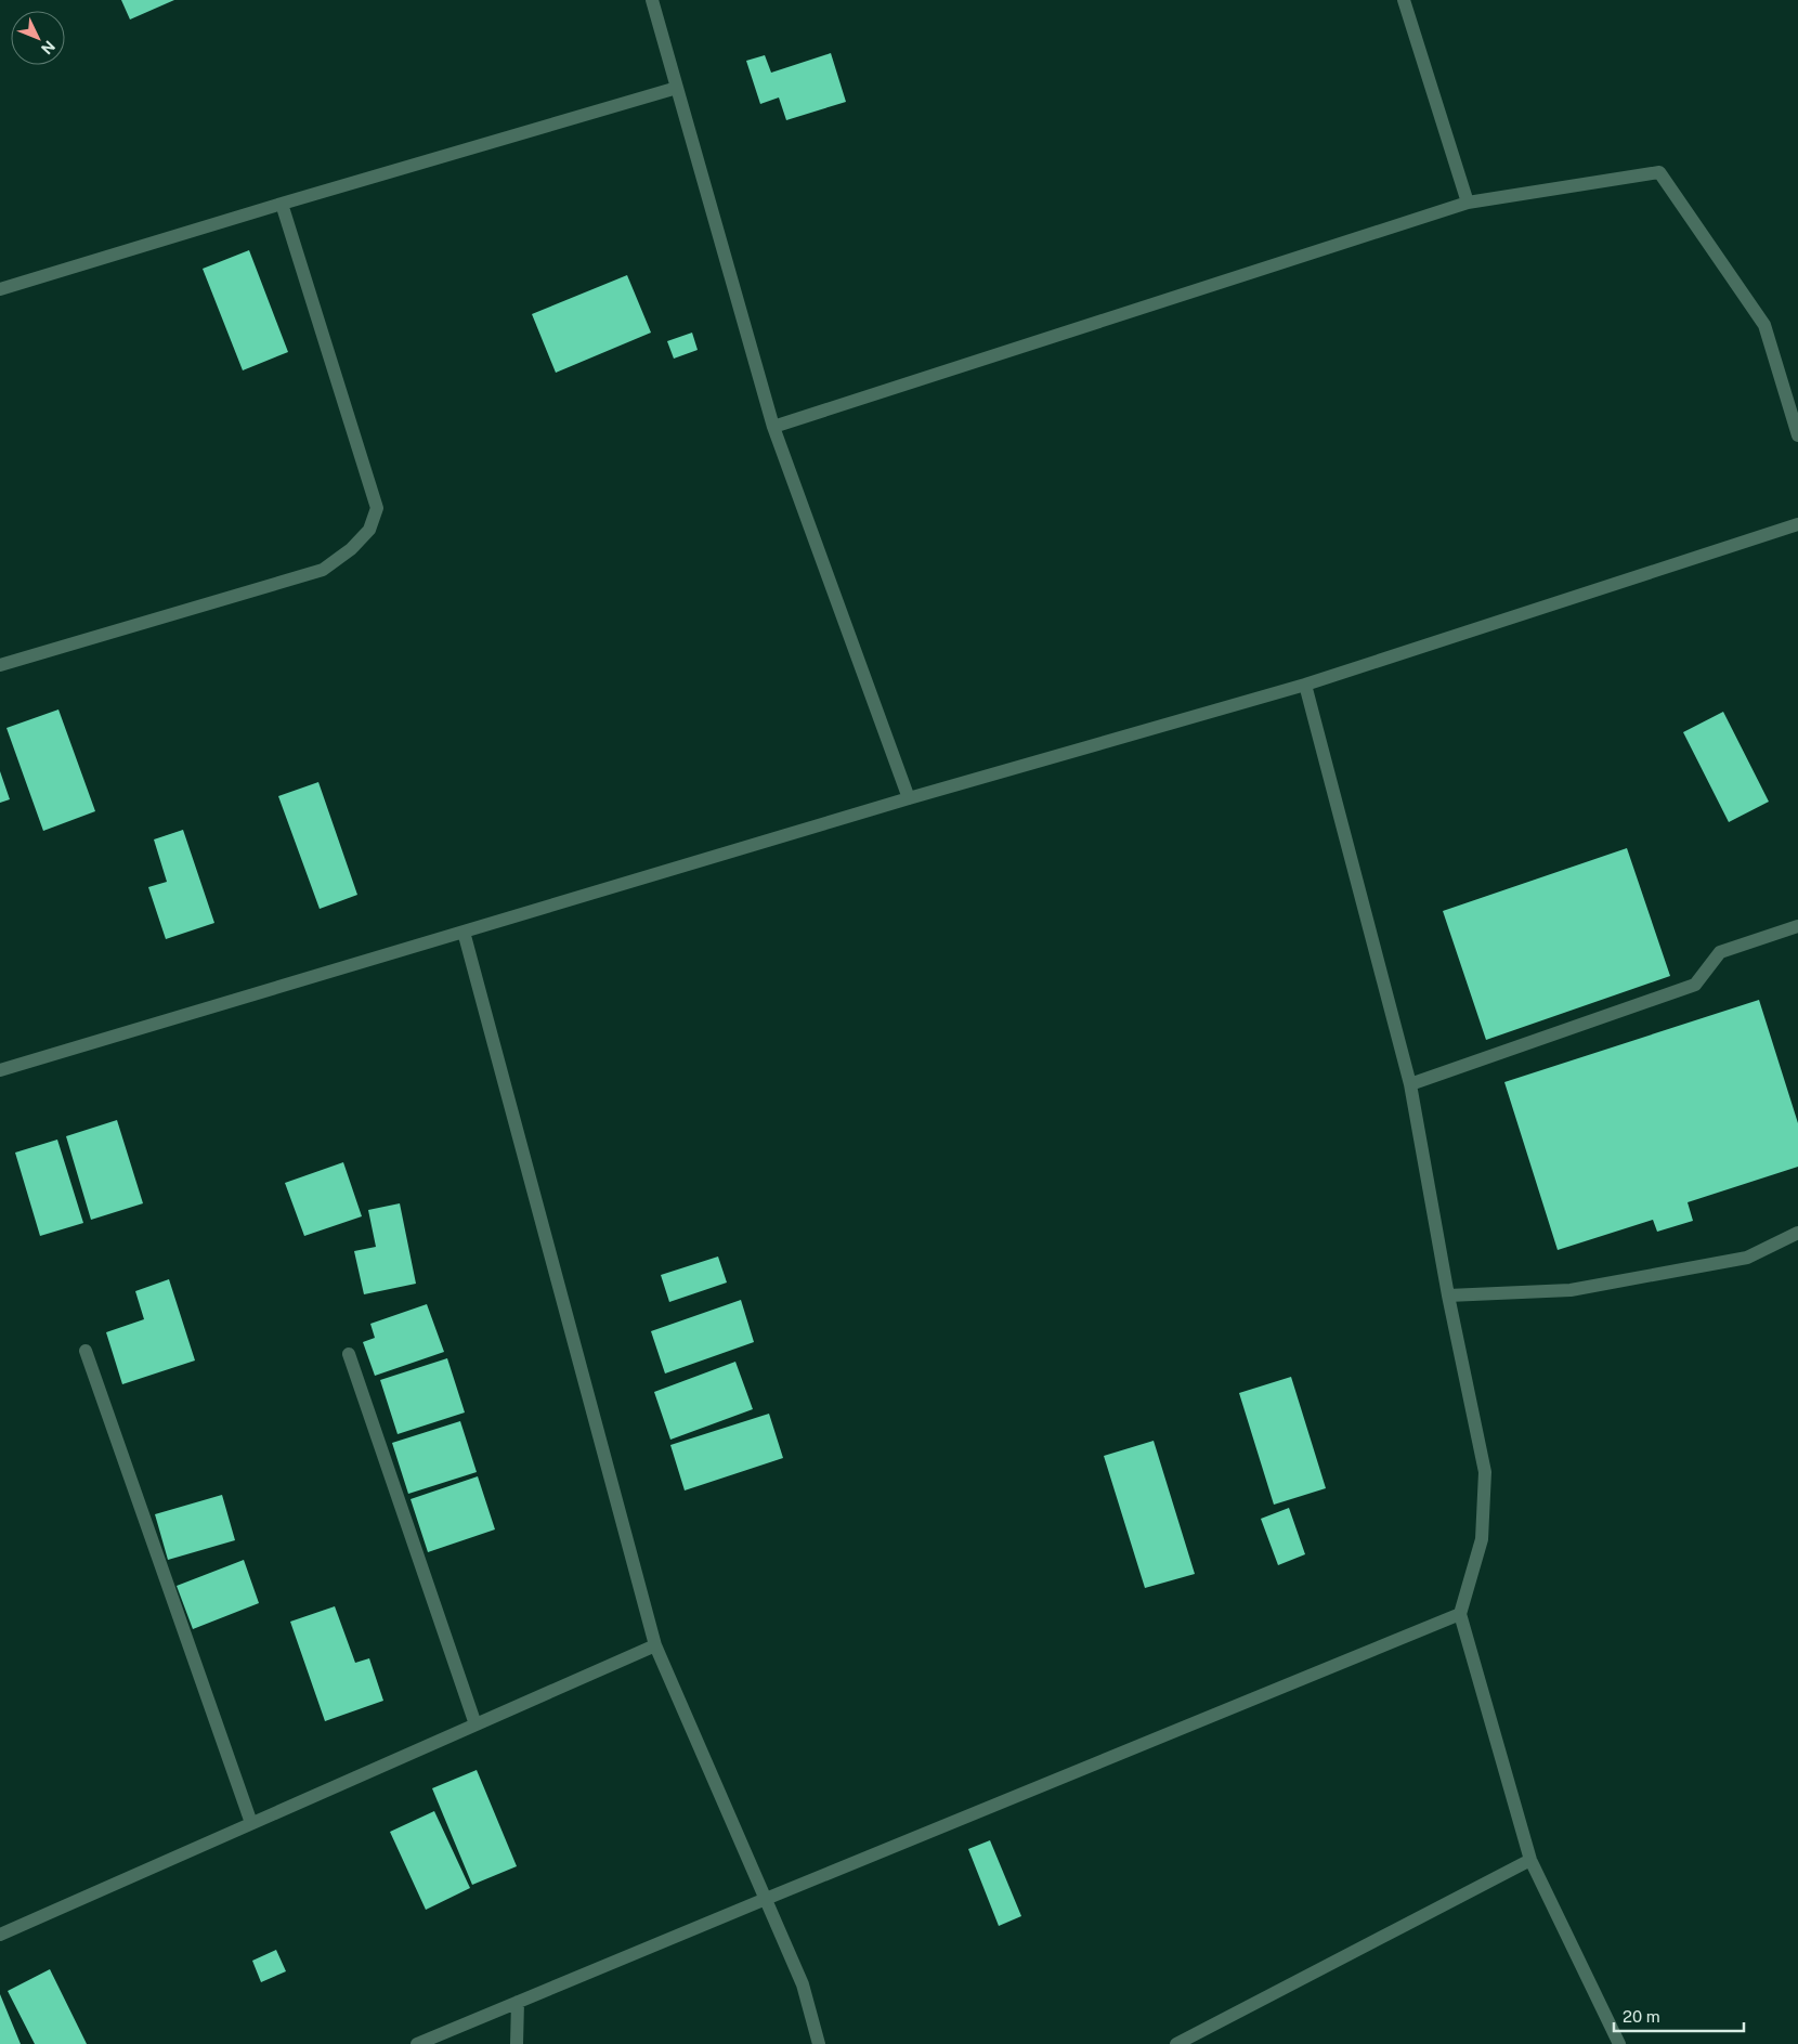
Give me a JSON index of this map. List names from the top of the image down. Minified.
{"scale_bar":"20 m","north":"bottom right"}
